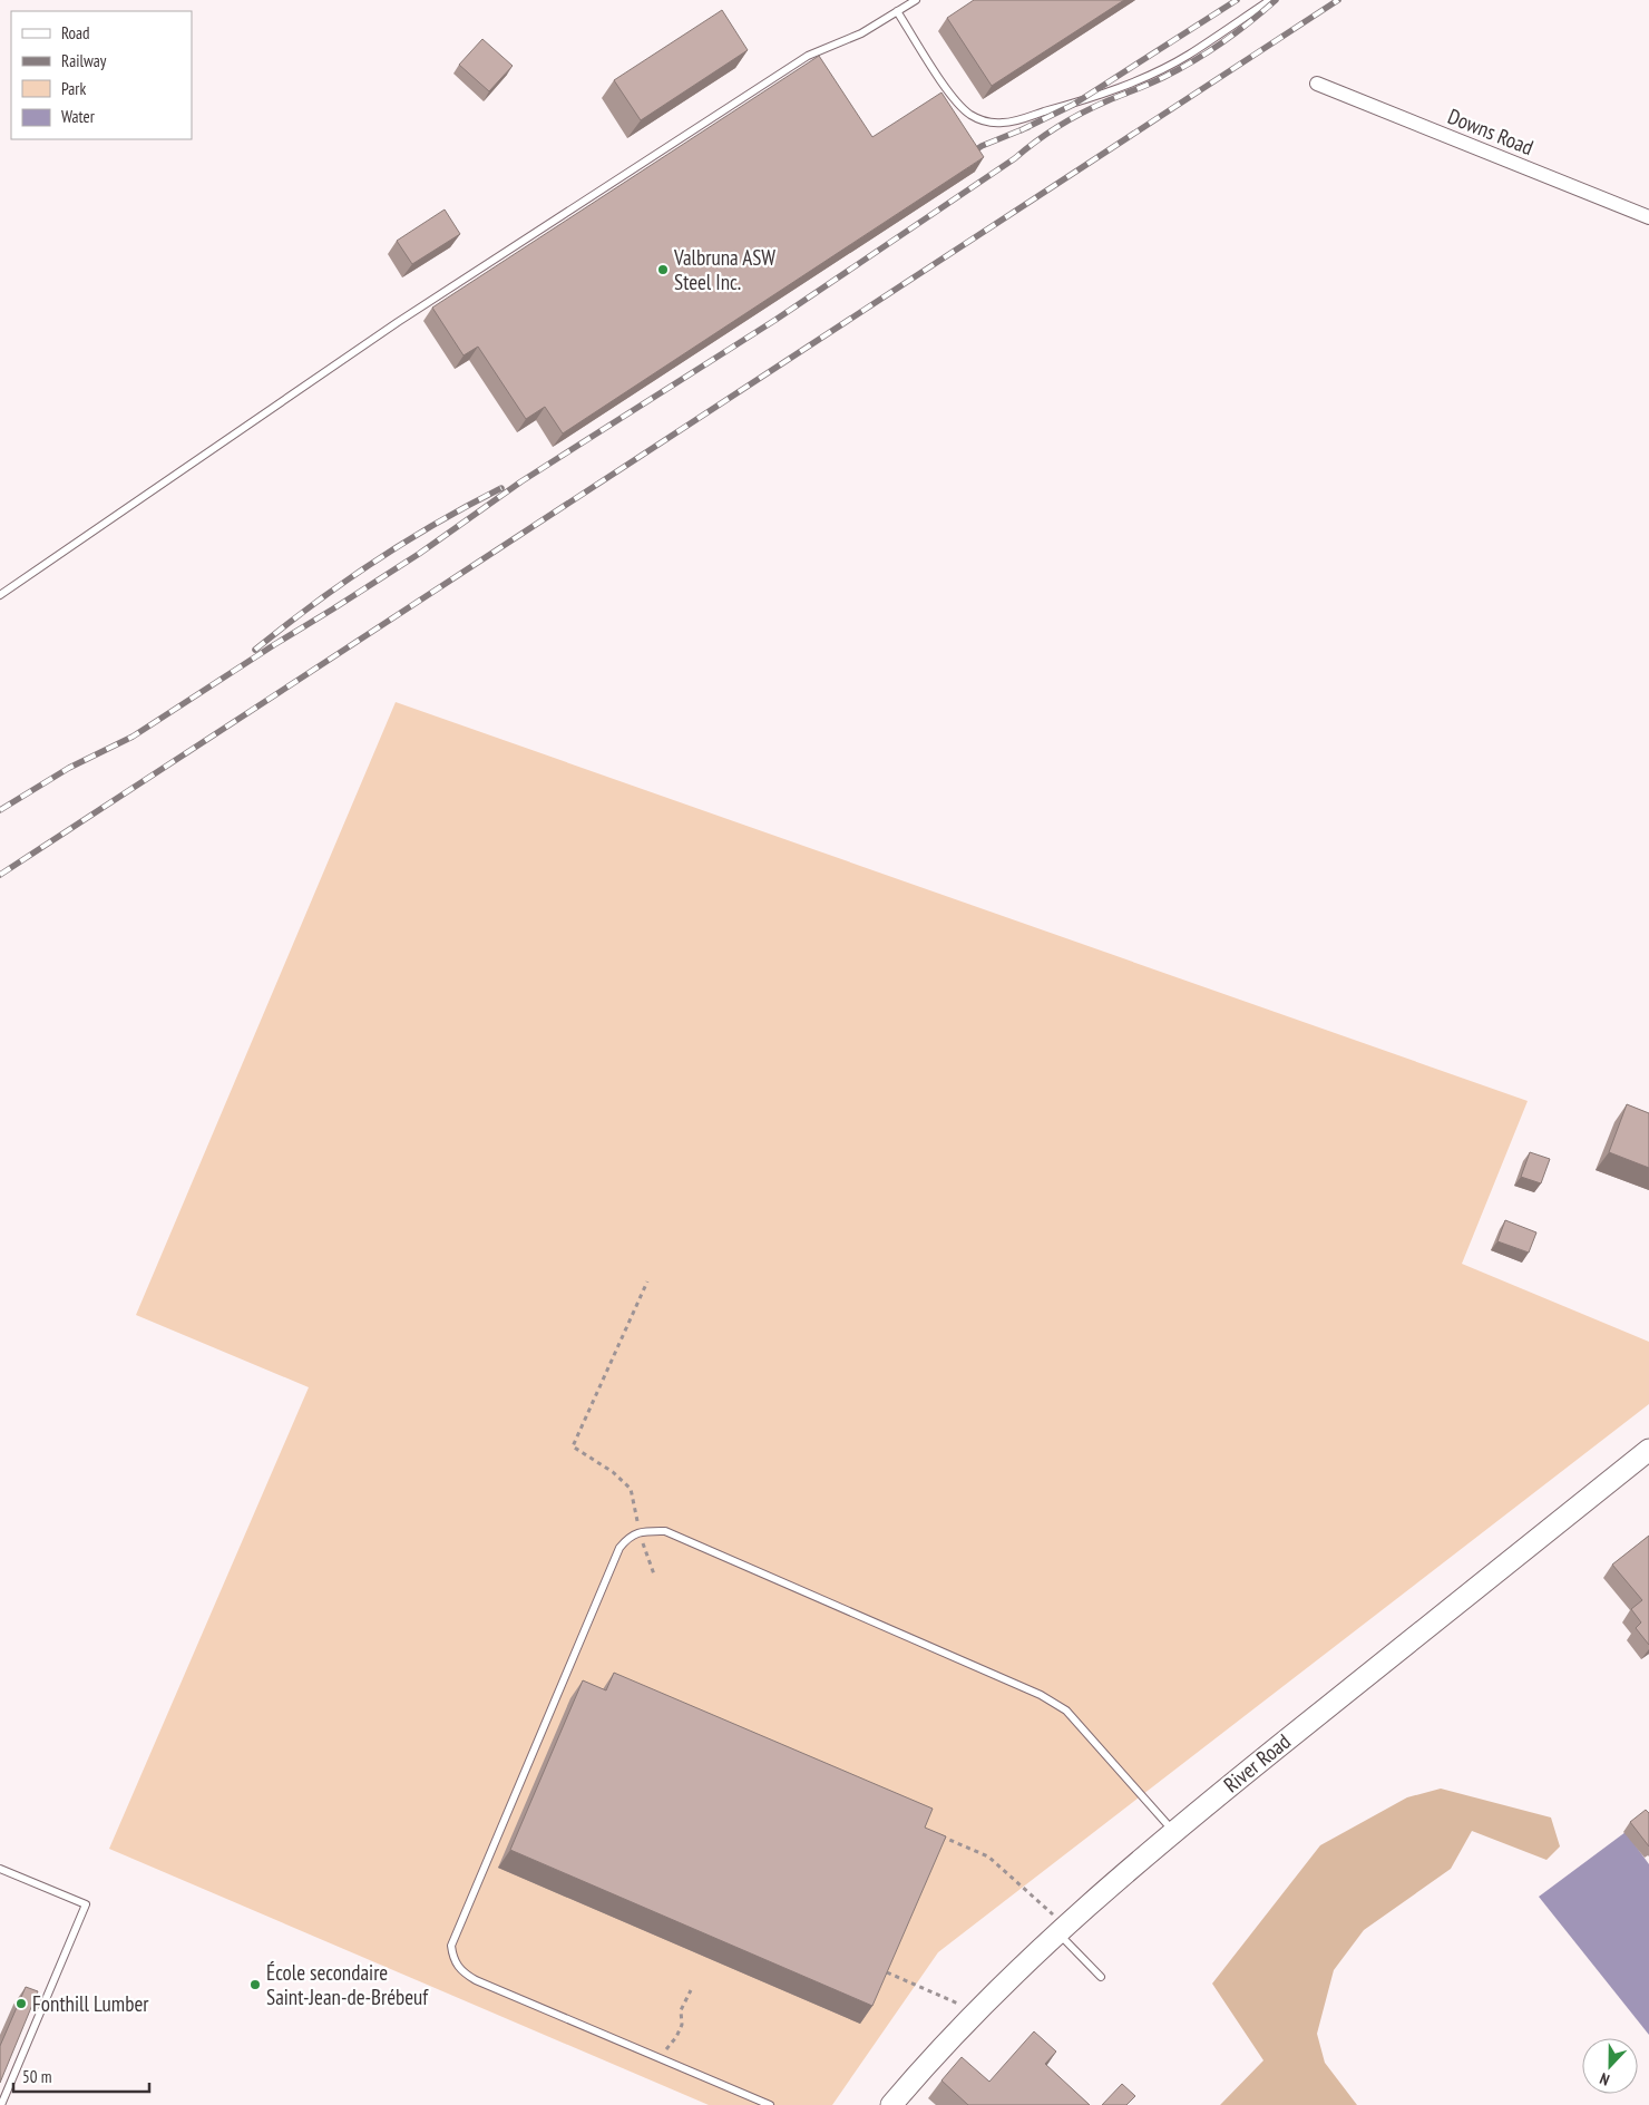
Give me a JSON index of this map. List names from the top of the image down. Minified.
{"streets":{"street":["Downs Road","River Road"]},"places":["Valbruna ASW Steel Inc.","École secondaire Saint-Jean-de-Brébeuf","Fonthill Lumber"],"legend":["Road","Railway","Park","Water"],"scale_bar":"50 m","north":"bottom"}
